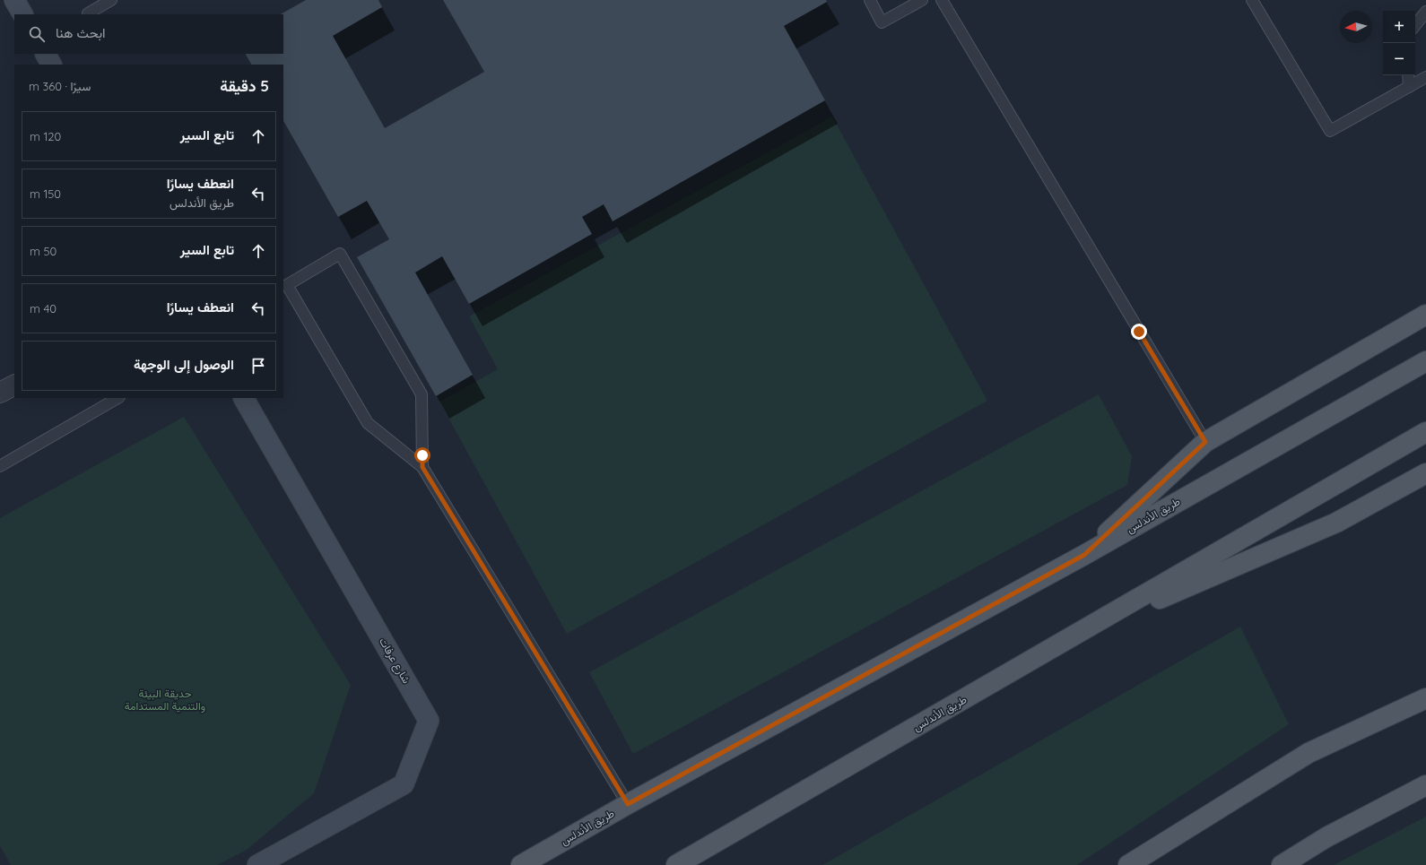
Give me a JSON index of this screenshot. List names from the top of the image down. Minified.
{"streets":{"main road":["طريق الأندلس"],"street":["شارع عرفات"]},"parks":["حديقة البيئة والتنمية المستدامة"],"north":"left","page":{"map_buttons":["+","−"],"search":"ابحث هنا","heading":["5 دقيقة","سيرًا · 360 m"],"list":[["تابع السير","120 m"],["انعطف يسارًا","طريق الأندلس","150 m"],["تابع السير","50 m"],["انعطف يسارًا","40 m"],"الوصول إلى الوجهة"]}}
